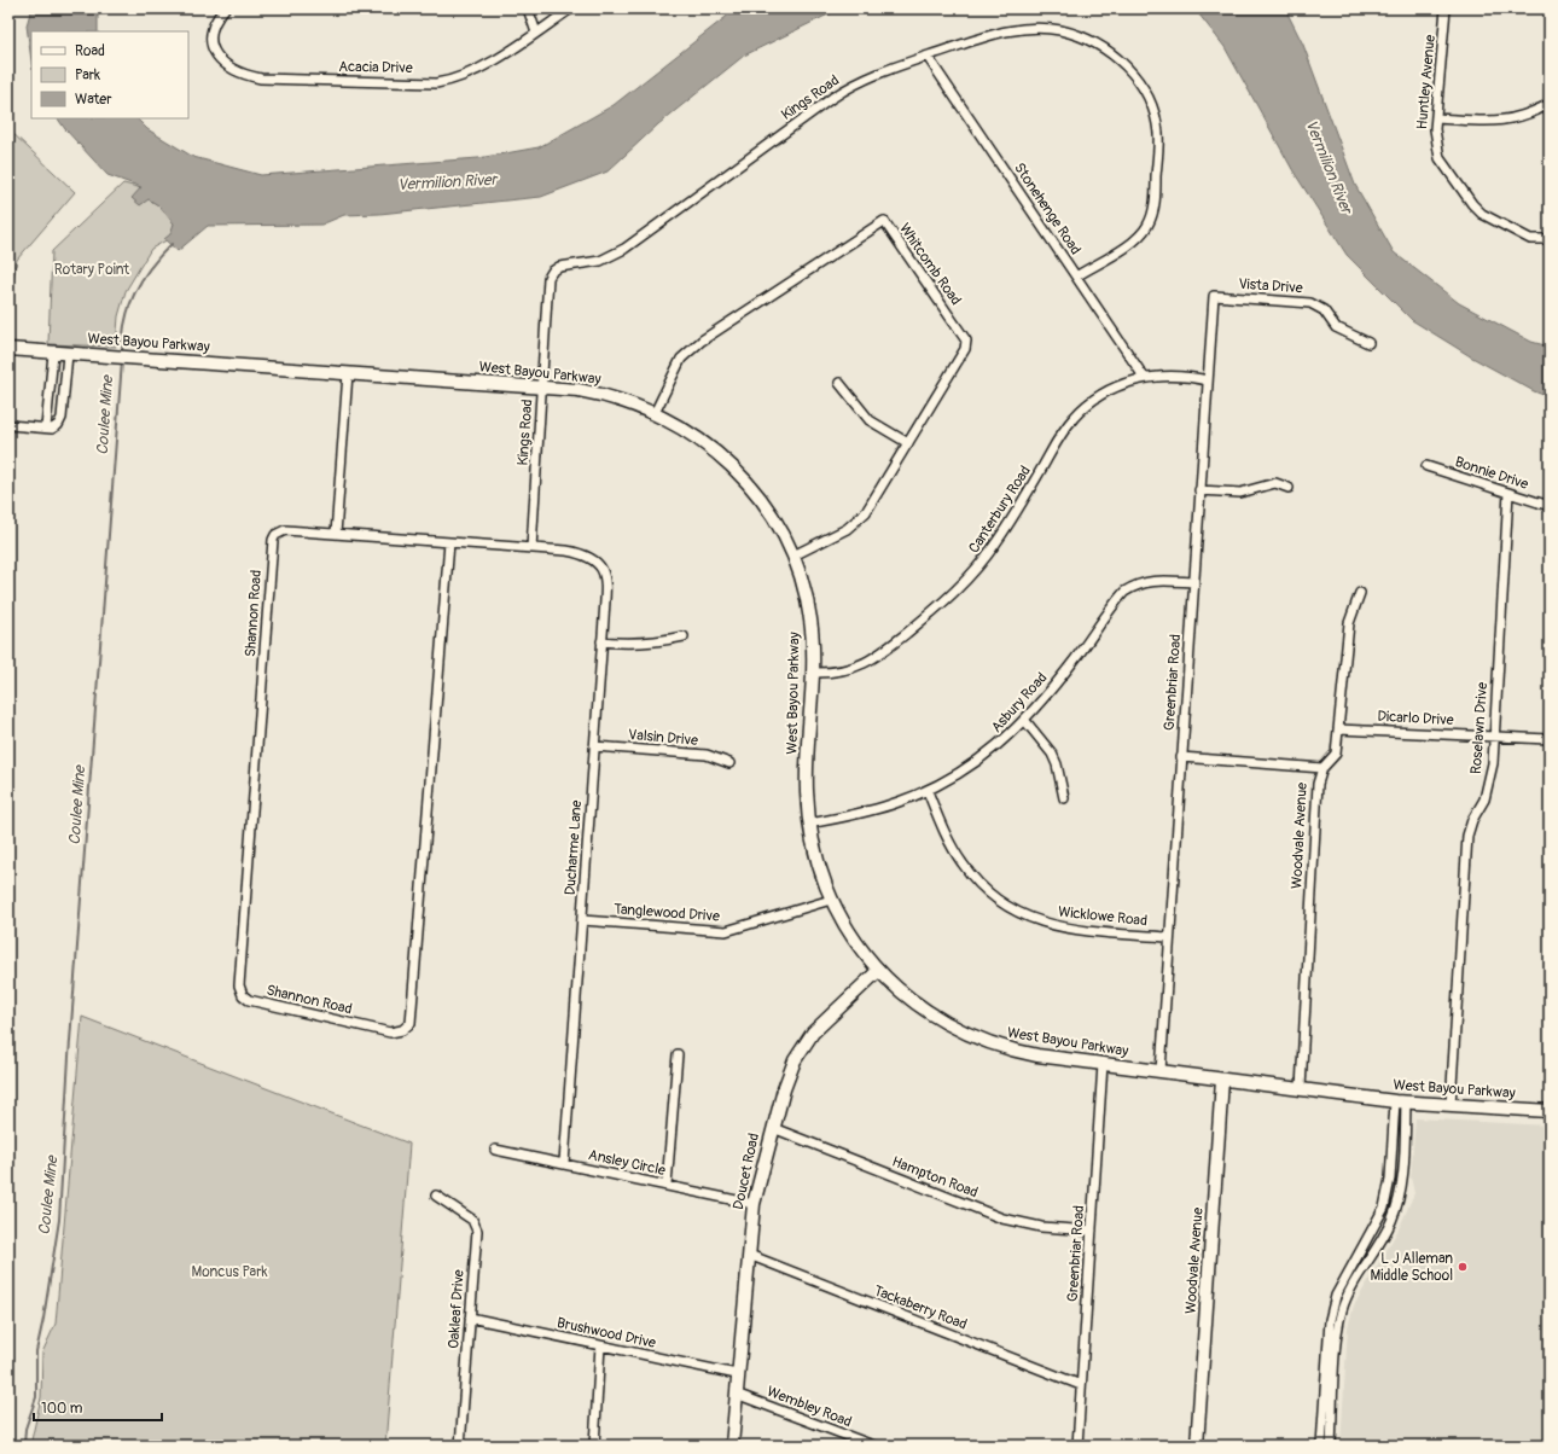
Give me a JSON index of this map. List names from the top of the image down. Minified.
{"streets":{"street":["Acacia Drive","Huntley Avenue","Kings Road","Stonehenge Road","Whitcomb Road","Vista Drive","West Bayou Parkway","Bonnie Drive","Canterbury Road","Shannon Road","Greenbriar Road","Asbury Road","Dicarlo Drive","Roselawn Drive","Valsin Drive","Woodvale Avenue","Ducharme Lane","Tanglewood Drive","Wicklowe Road","Ansley Circle","Doucet Road","Hampton Road","Tackaberry Road","Oakleaf Drive","Brushwood Drive","Wembley Road"]},"crossings":[["Kings Road","Stonehenge Road"],["Kings Road","West Bayou Parkway"],["Kings Road","Shannon Road"],["Stonehenge Road","Canterbury Road"],["Whitcomb Road","West Bayou Parkway"],["Vista Drive","Greenbriar Road"],["West Bayou Parkway","Canterbury Road"],["West Bayou Parkway","Greenbriar Road"],["West Bayou Parkway","Asbury Road"],["West Bayou Parkway","Roselawn Drive"],["West Bayou Parkway","Woodvale Avenue"],["West Bayou Parkway","Tanglewood Drive"],["West Bayou Parkway","Doucet Road"],["Bonnie Drive","Roselawn Drive"],["Canterbury Road","Greenbriar Road"],["Shannon Road","Ducharme Lane"],["Greenbriar Road","Asbury Road"],["Greenbriar Road","Wicklowe Road"],["Greenbriar Road","Hampton Road"],["Greenbriar Road","Tackaberry Road"],["Asbury Road","Wicklowe Road"],["Dicarlo Drive","Roselawn Drive"],["Dicarlo Drive","Woodvale Avenue"],["Valsin Drive","Ducharme Lane"],["Ducharme Lane","Tanglewood Drive"],["Ducharme Lane","Ansley Circle"],["Ansley Circle","Doucet Road"],["Doucet Road","Hampton Road"],["Doucet Road","Tackaberry Road"],["Doucet Road","Brushwood Drive"],["Doucet Road","Wembley Road"],["Oakleaf Drive","Brushwood Drive"]],"water":["Vermilion River","Coulee Mine"],"parks":["Rotary Point","Moncus Park"],"places":["L J Alleman Middle School"],"legend":["Road","Park","Water"],"scale_bar":"100 m"}
